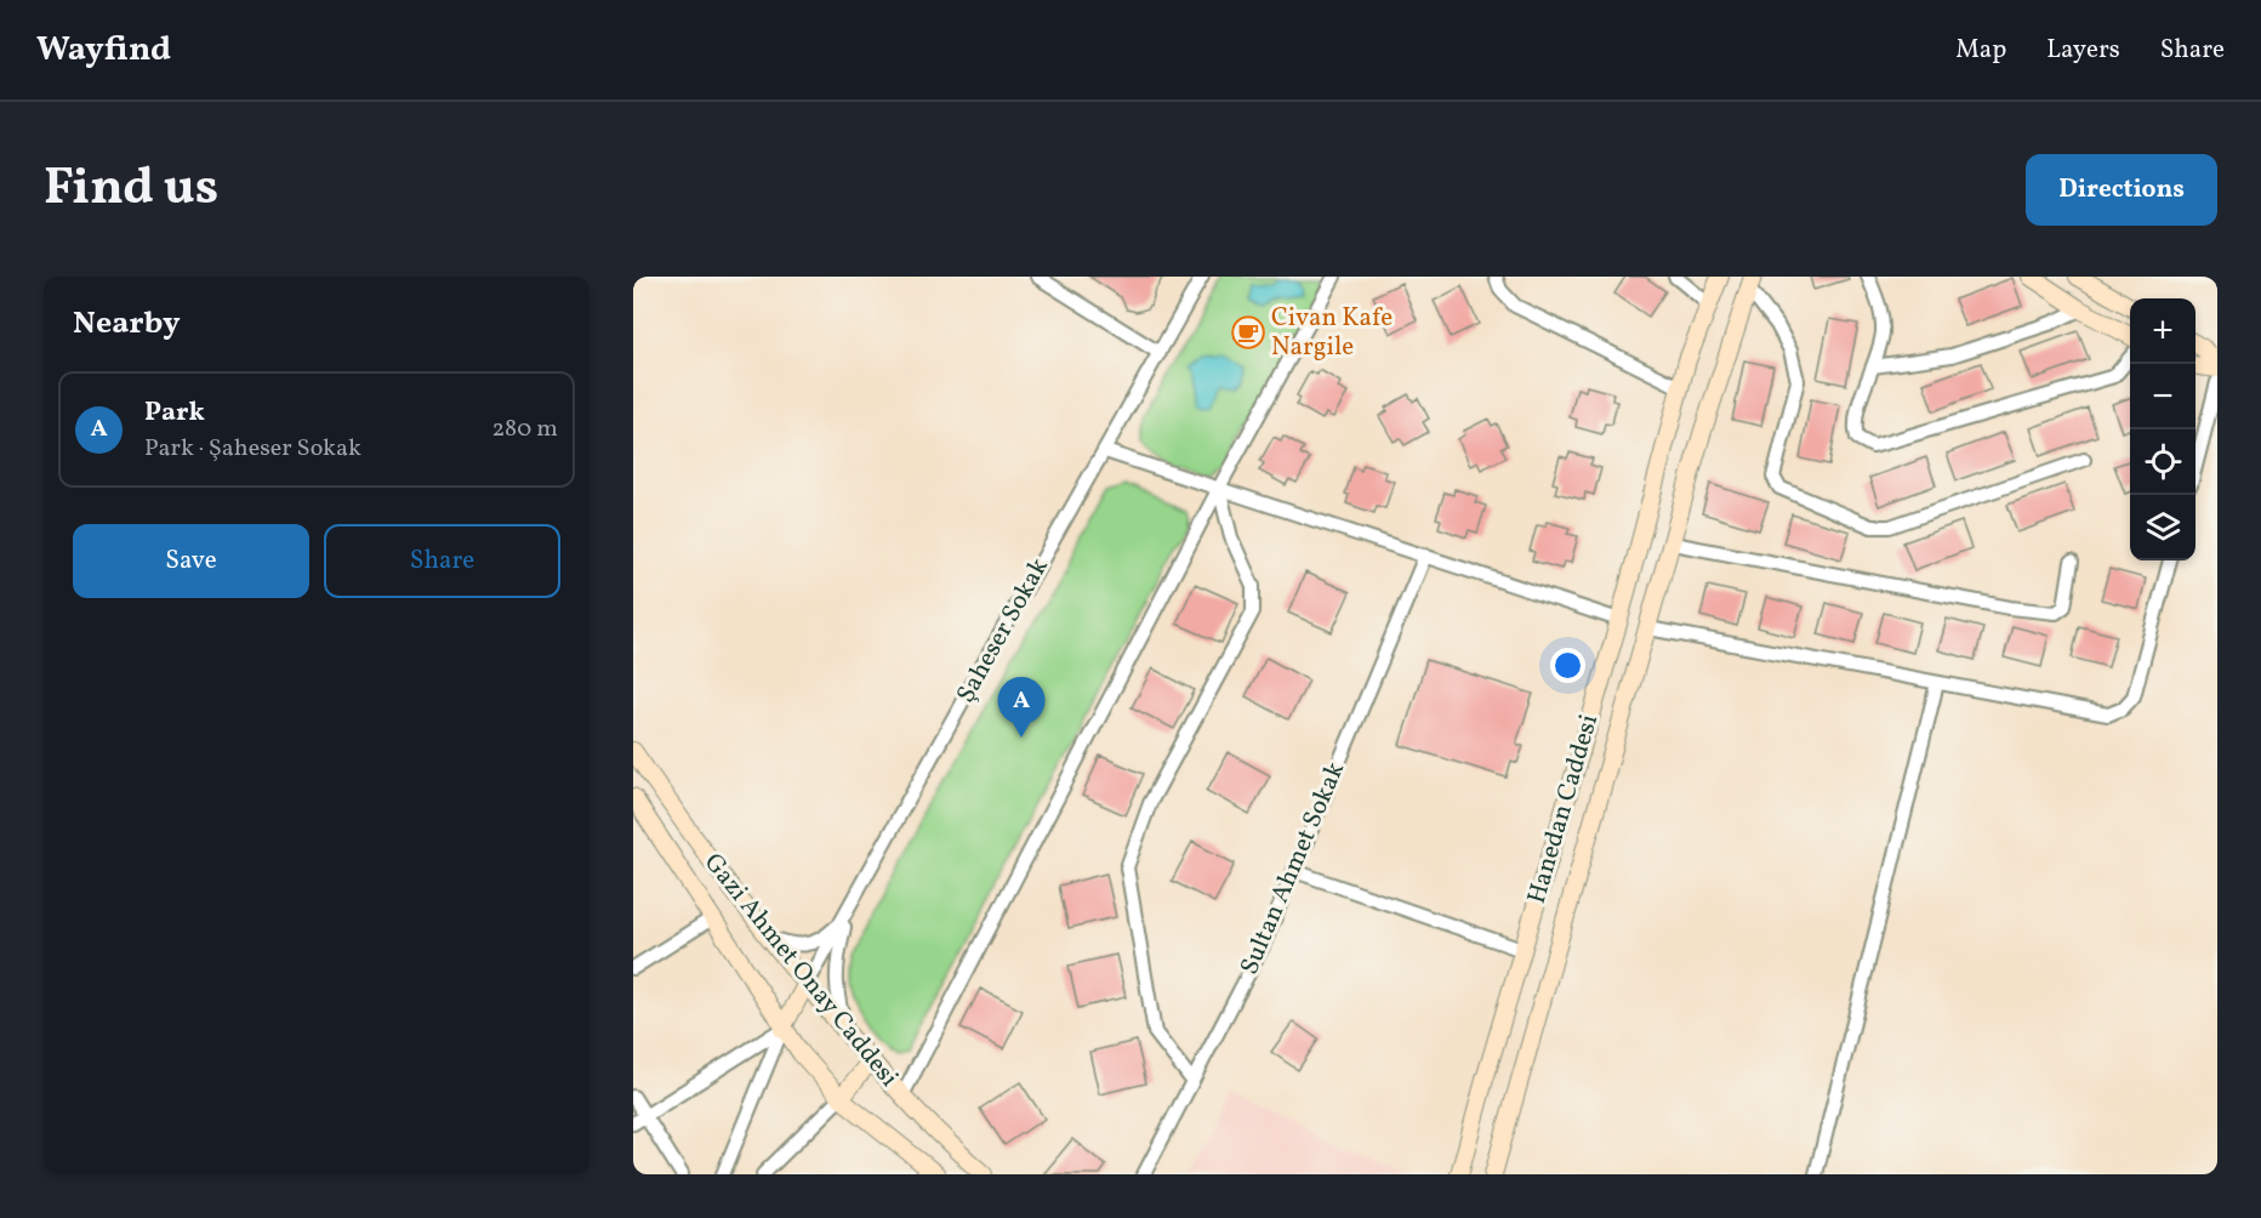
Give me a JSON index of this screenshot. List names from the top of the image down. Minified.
{"streets":{"street":["Şaheser Sokak","Hanedan Caddesi","Sultan Ahmet Sokak","Gazi Ahmet Onay Caddesi"]},"crossings":[["Şaheser Sokak","Gazi Ahmet Onay Caddesi"]],"places":{"cafe":["Civan Kafe Nargile"]},"page":{"header":"Wayfind","nav":["Map","Layers","Share"],"title":"Find us","buttons":["Directions",["Save","Share"]],"heading":"Nearby","map_buttons":["+","−"],"list":[{"mark":"A","name":"Park","note":"Park · Şaheser Sokak","value":"280 m"}],"pins":"A"}}
